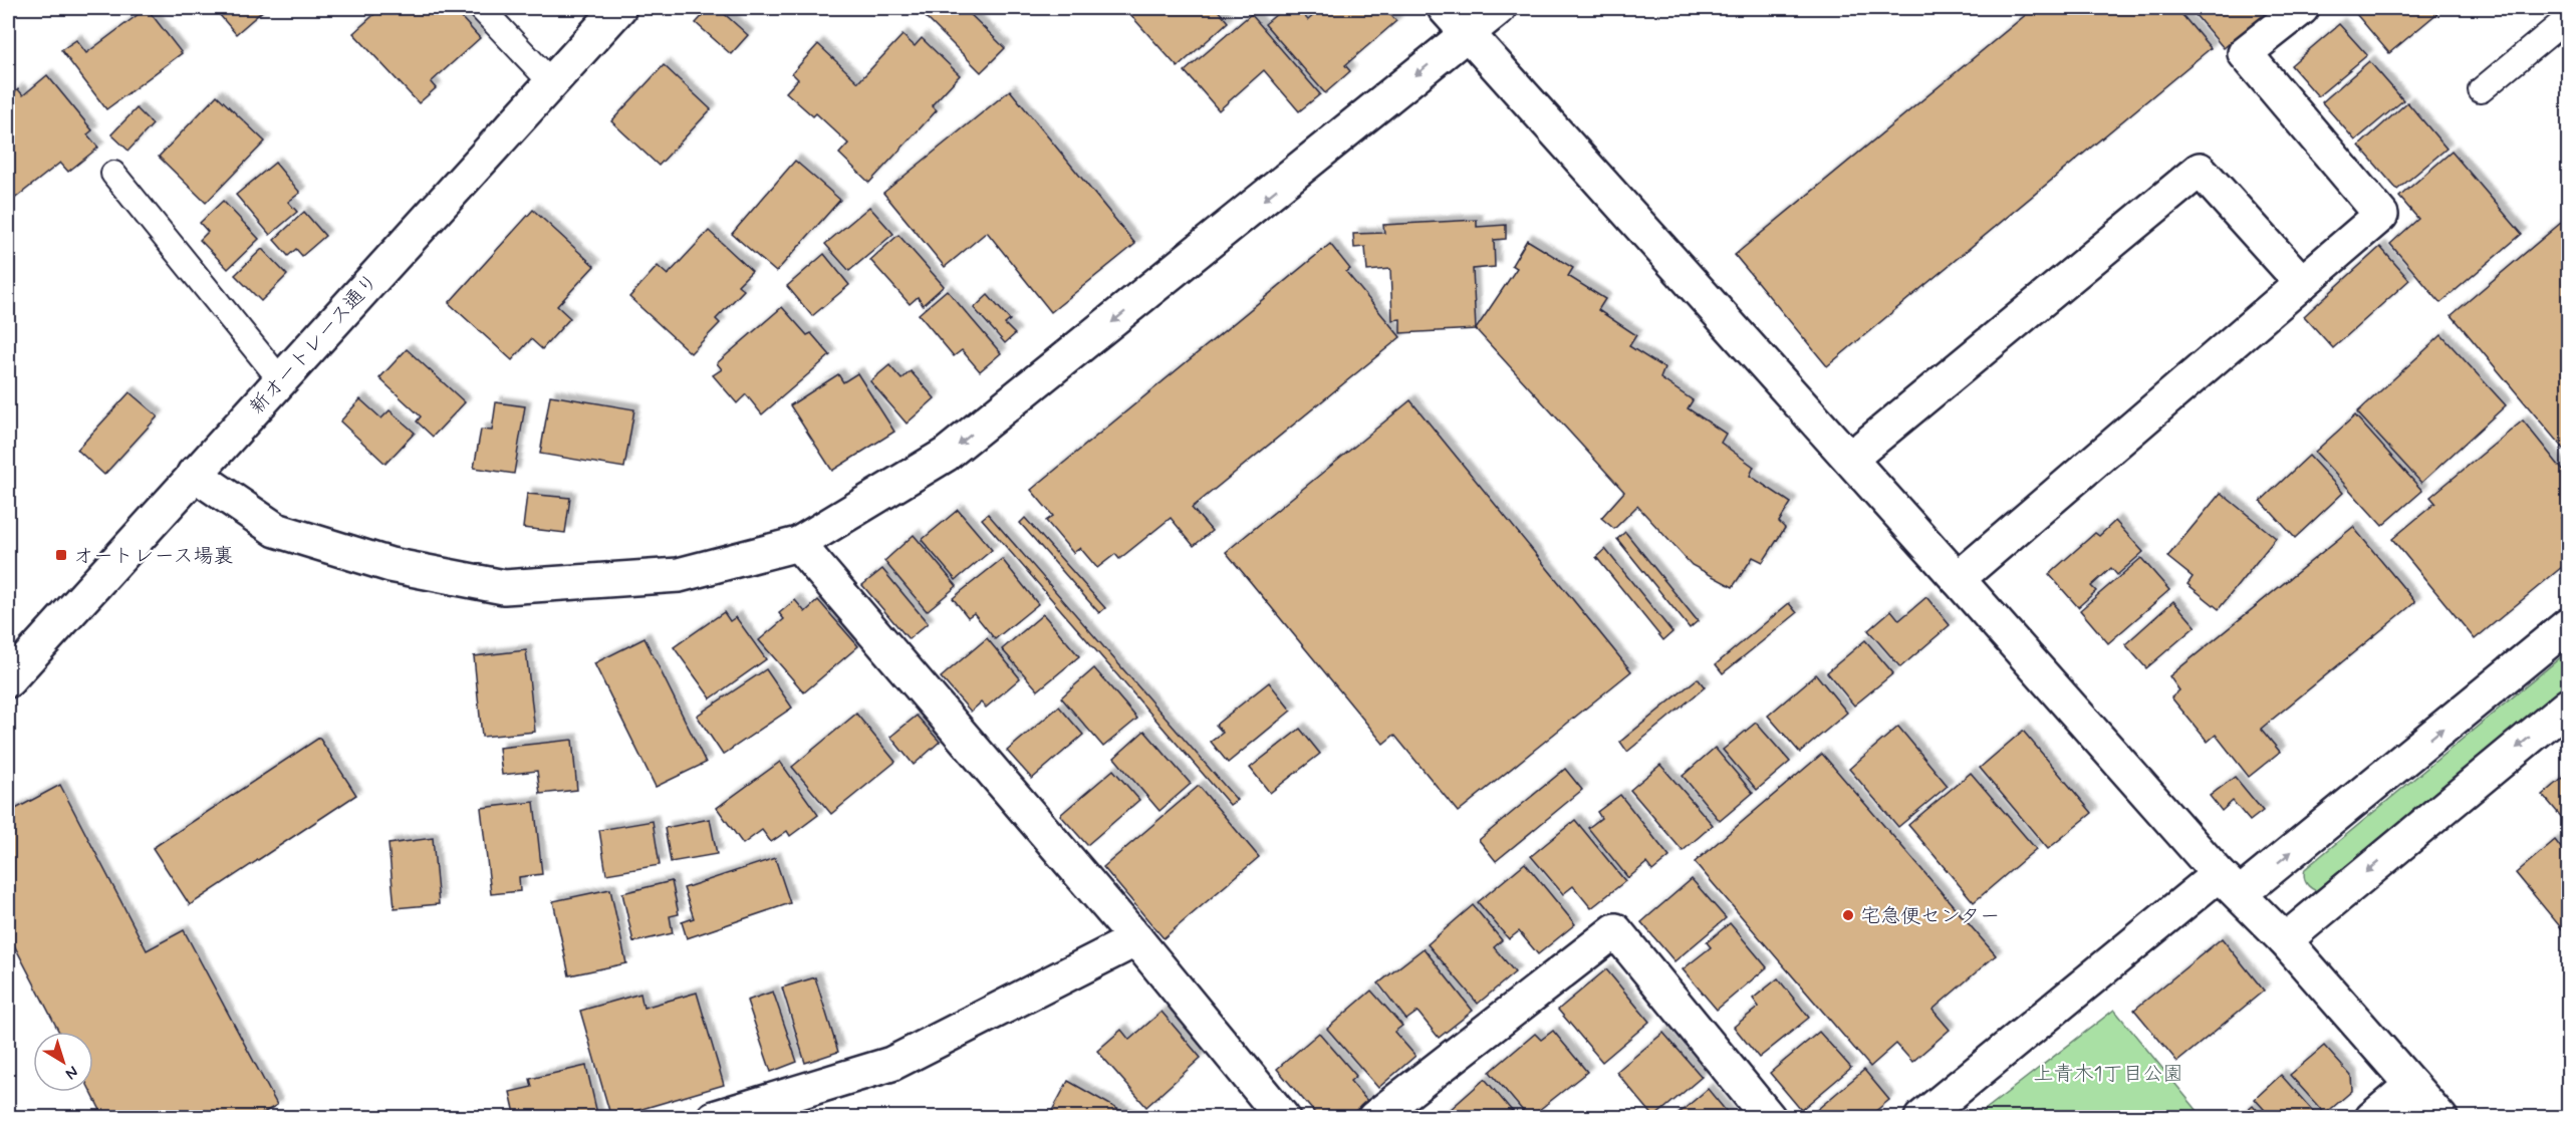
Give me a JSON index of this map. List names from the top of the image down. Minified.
{"streets":{"street":["新オートレース通り"]},"parks":["上青木1丁目公園"],"places":{"transit":["オートレース場裏"],"other":["宅急便センター"]},"north":"bottom right"}
